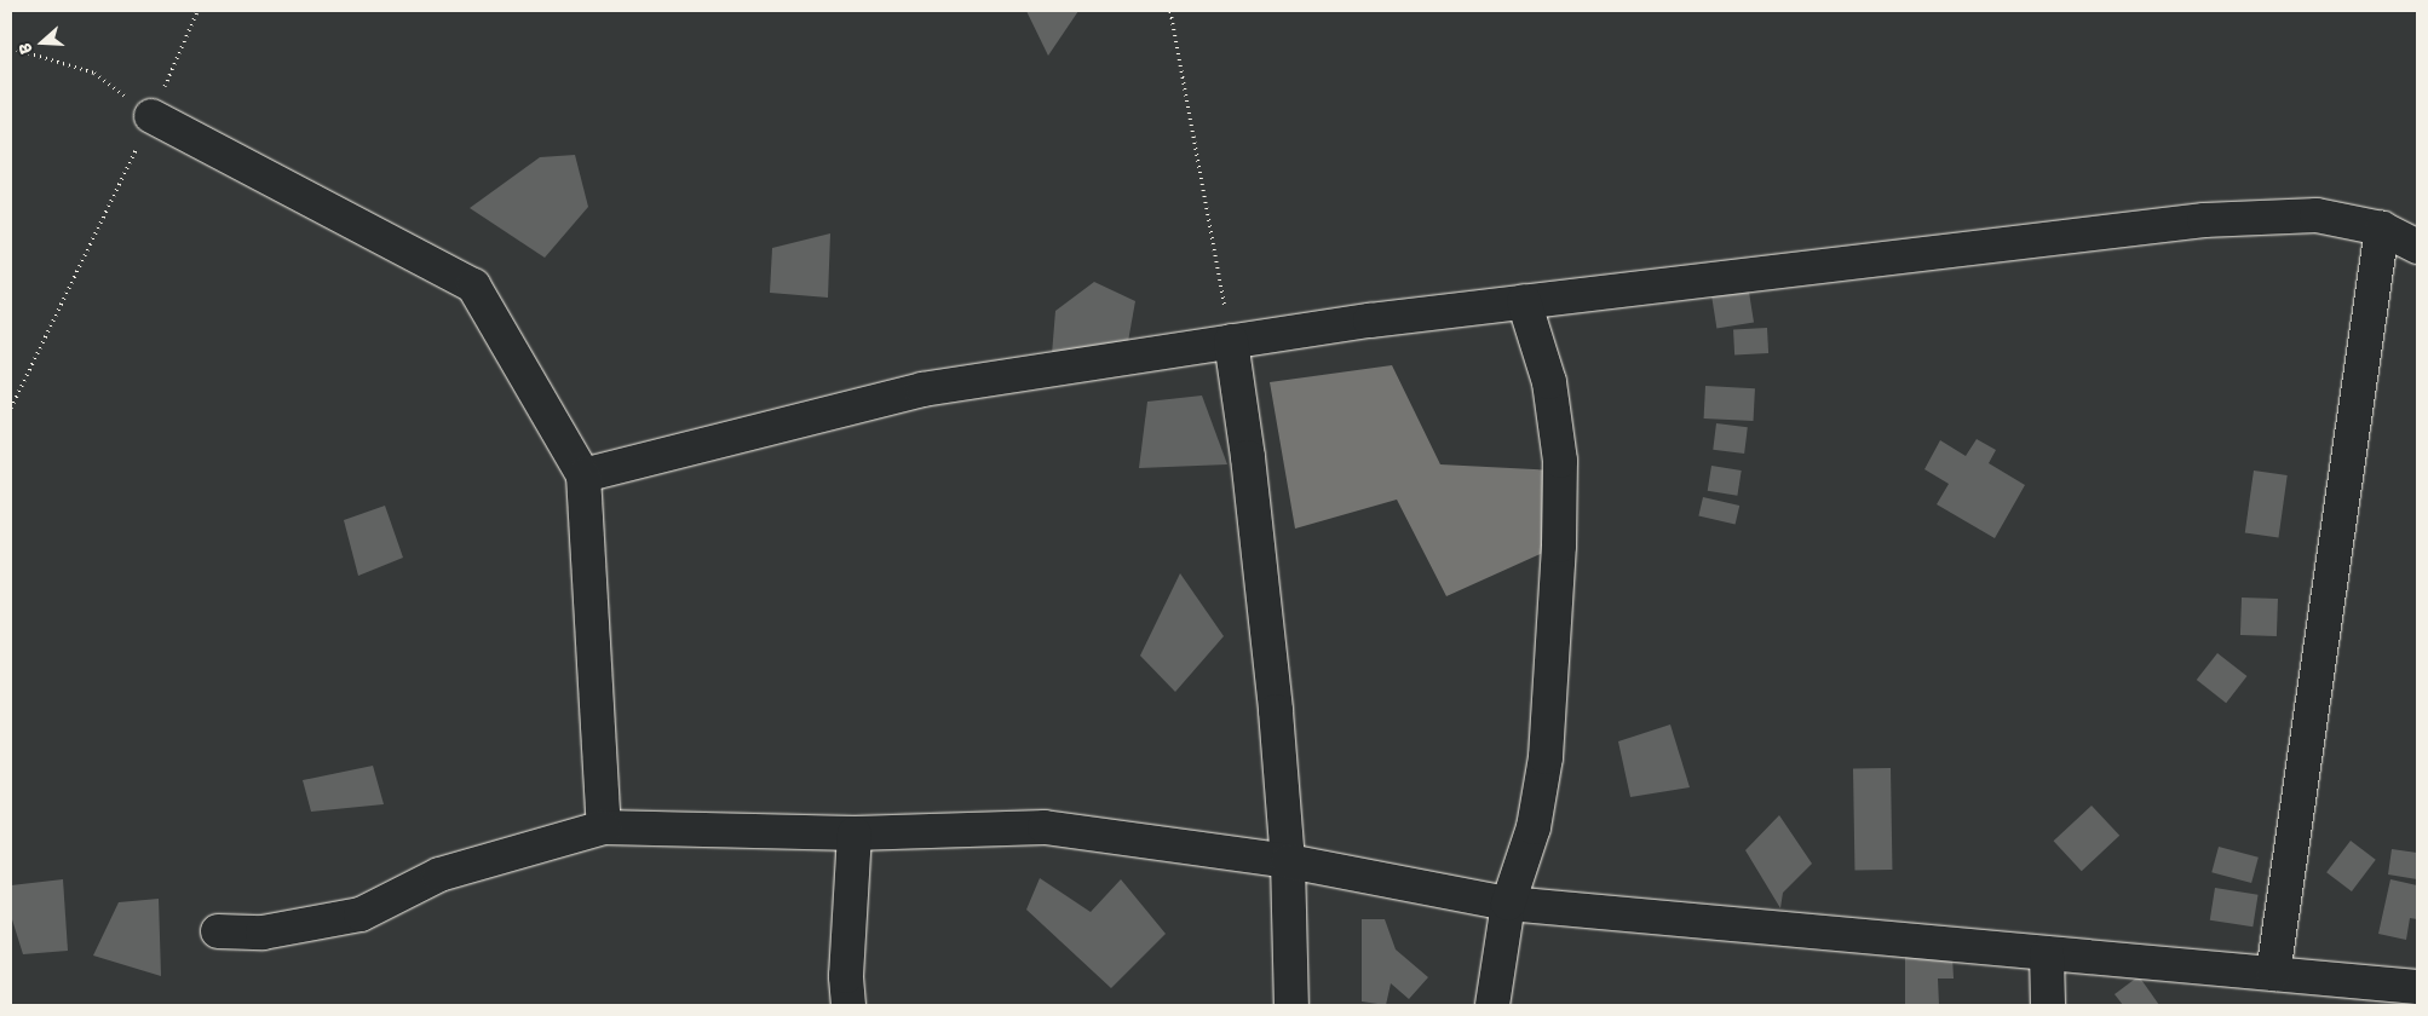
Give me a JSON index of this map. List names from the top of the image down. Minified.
{"north":"left"}
